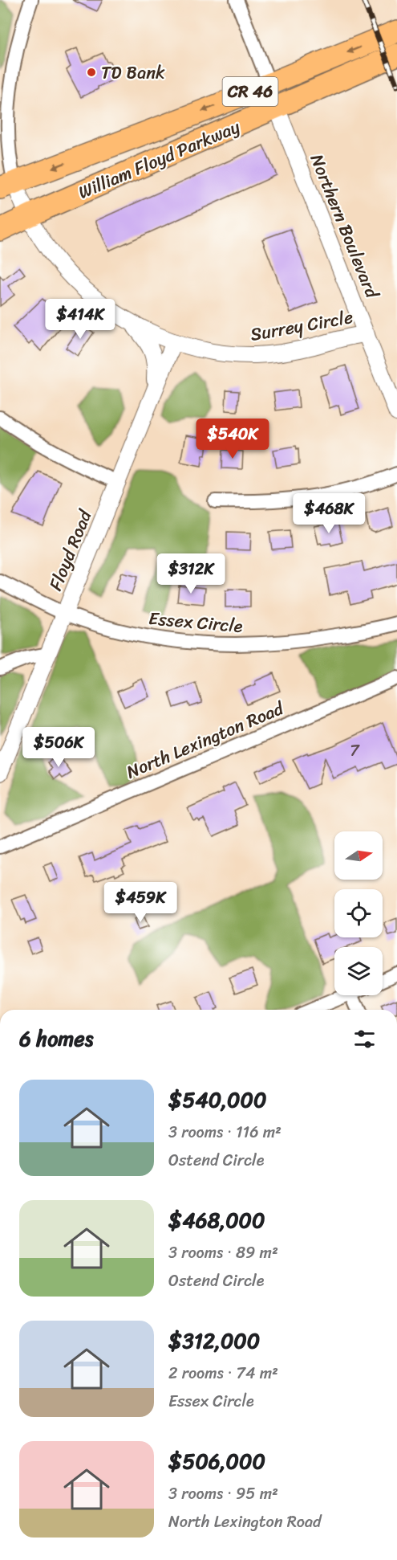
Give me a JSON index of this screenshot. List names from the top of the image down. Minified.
{"streets":{"highway":["CR 46","William Floyd Parkway"],"street":["Northern Boulevard","Surrey Circle","Floyd Road","Essex Circle","North Lexington Road"]},"crossings":[["William Floyd Parkway","Northern Boulevard"],["William Floyd Parkway","Surrey Circle"],["Northern Boulevard","Surrey Circle"],["Surrey Circle","Floyd Road"],["Floyd Road","Essex Circle"]],"places":["TD Bank"],"house_numbers":["7"],"north":"right","page":{"price":["$414K","$540K","$468K","$312K","$506K","$459K"],"heading":"6 homes","list":[{"name":"$540,000","note":"3 rooms · 116 m² · Ostend Circle"},{"name":"$468,000","note":"3 rooms · 89 m² · Ostend Circle"},{"name":"$312,000","note":"2 rooms · 74 m² · Essex Circle"},{"name":"$506,000","note":"3 rooms · 95 m² · North Lexington Road"}]}}
